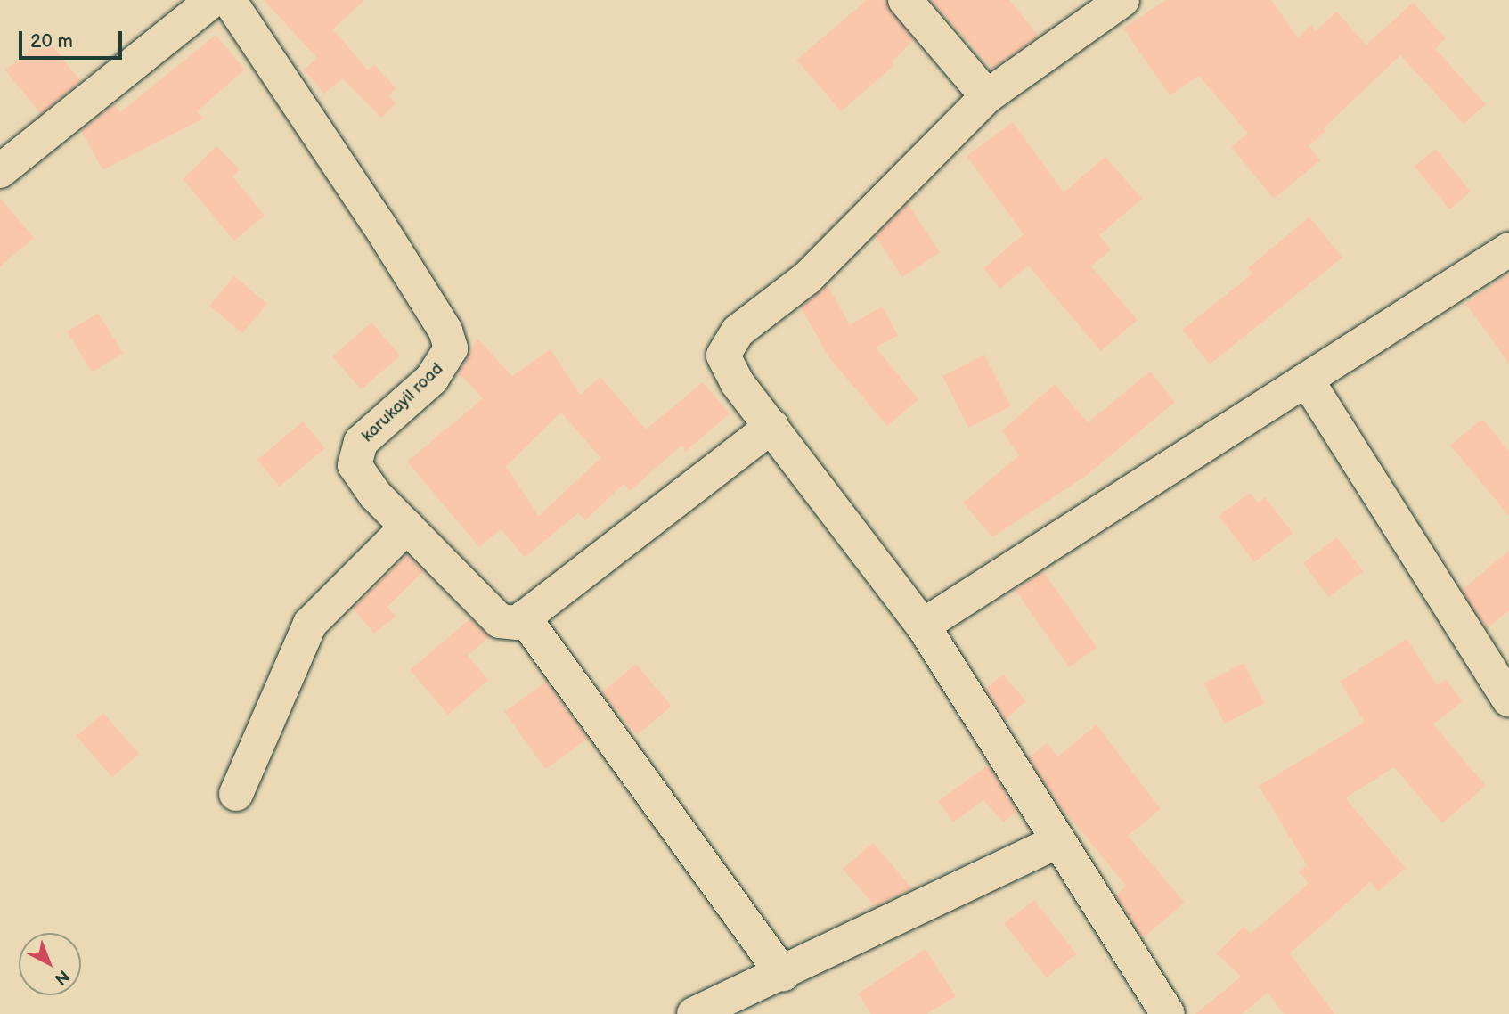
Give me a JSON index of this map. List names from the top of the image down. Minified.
{"streets":{"street":["karukayil road"]},"scale_bar":"20 m","north":"bottom right"}
